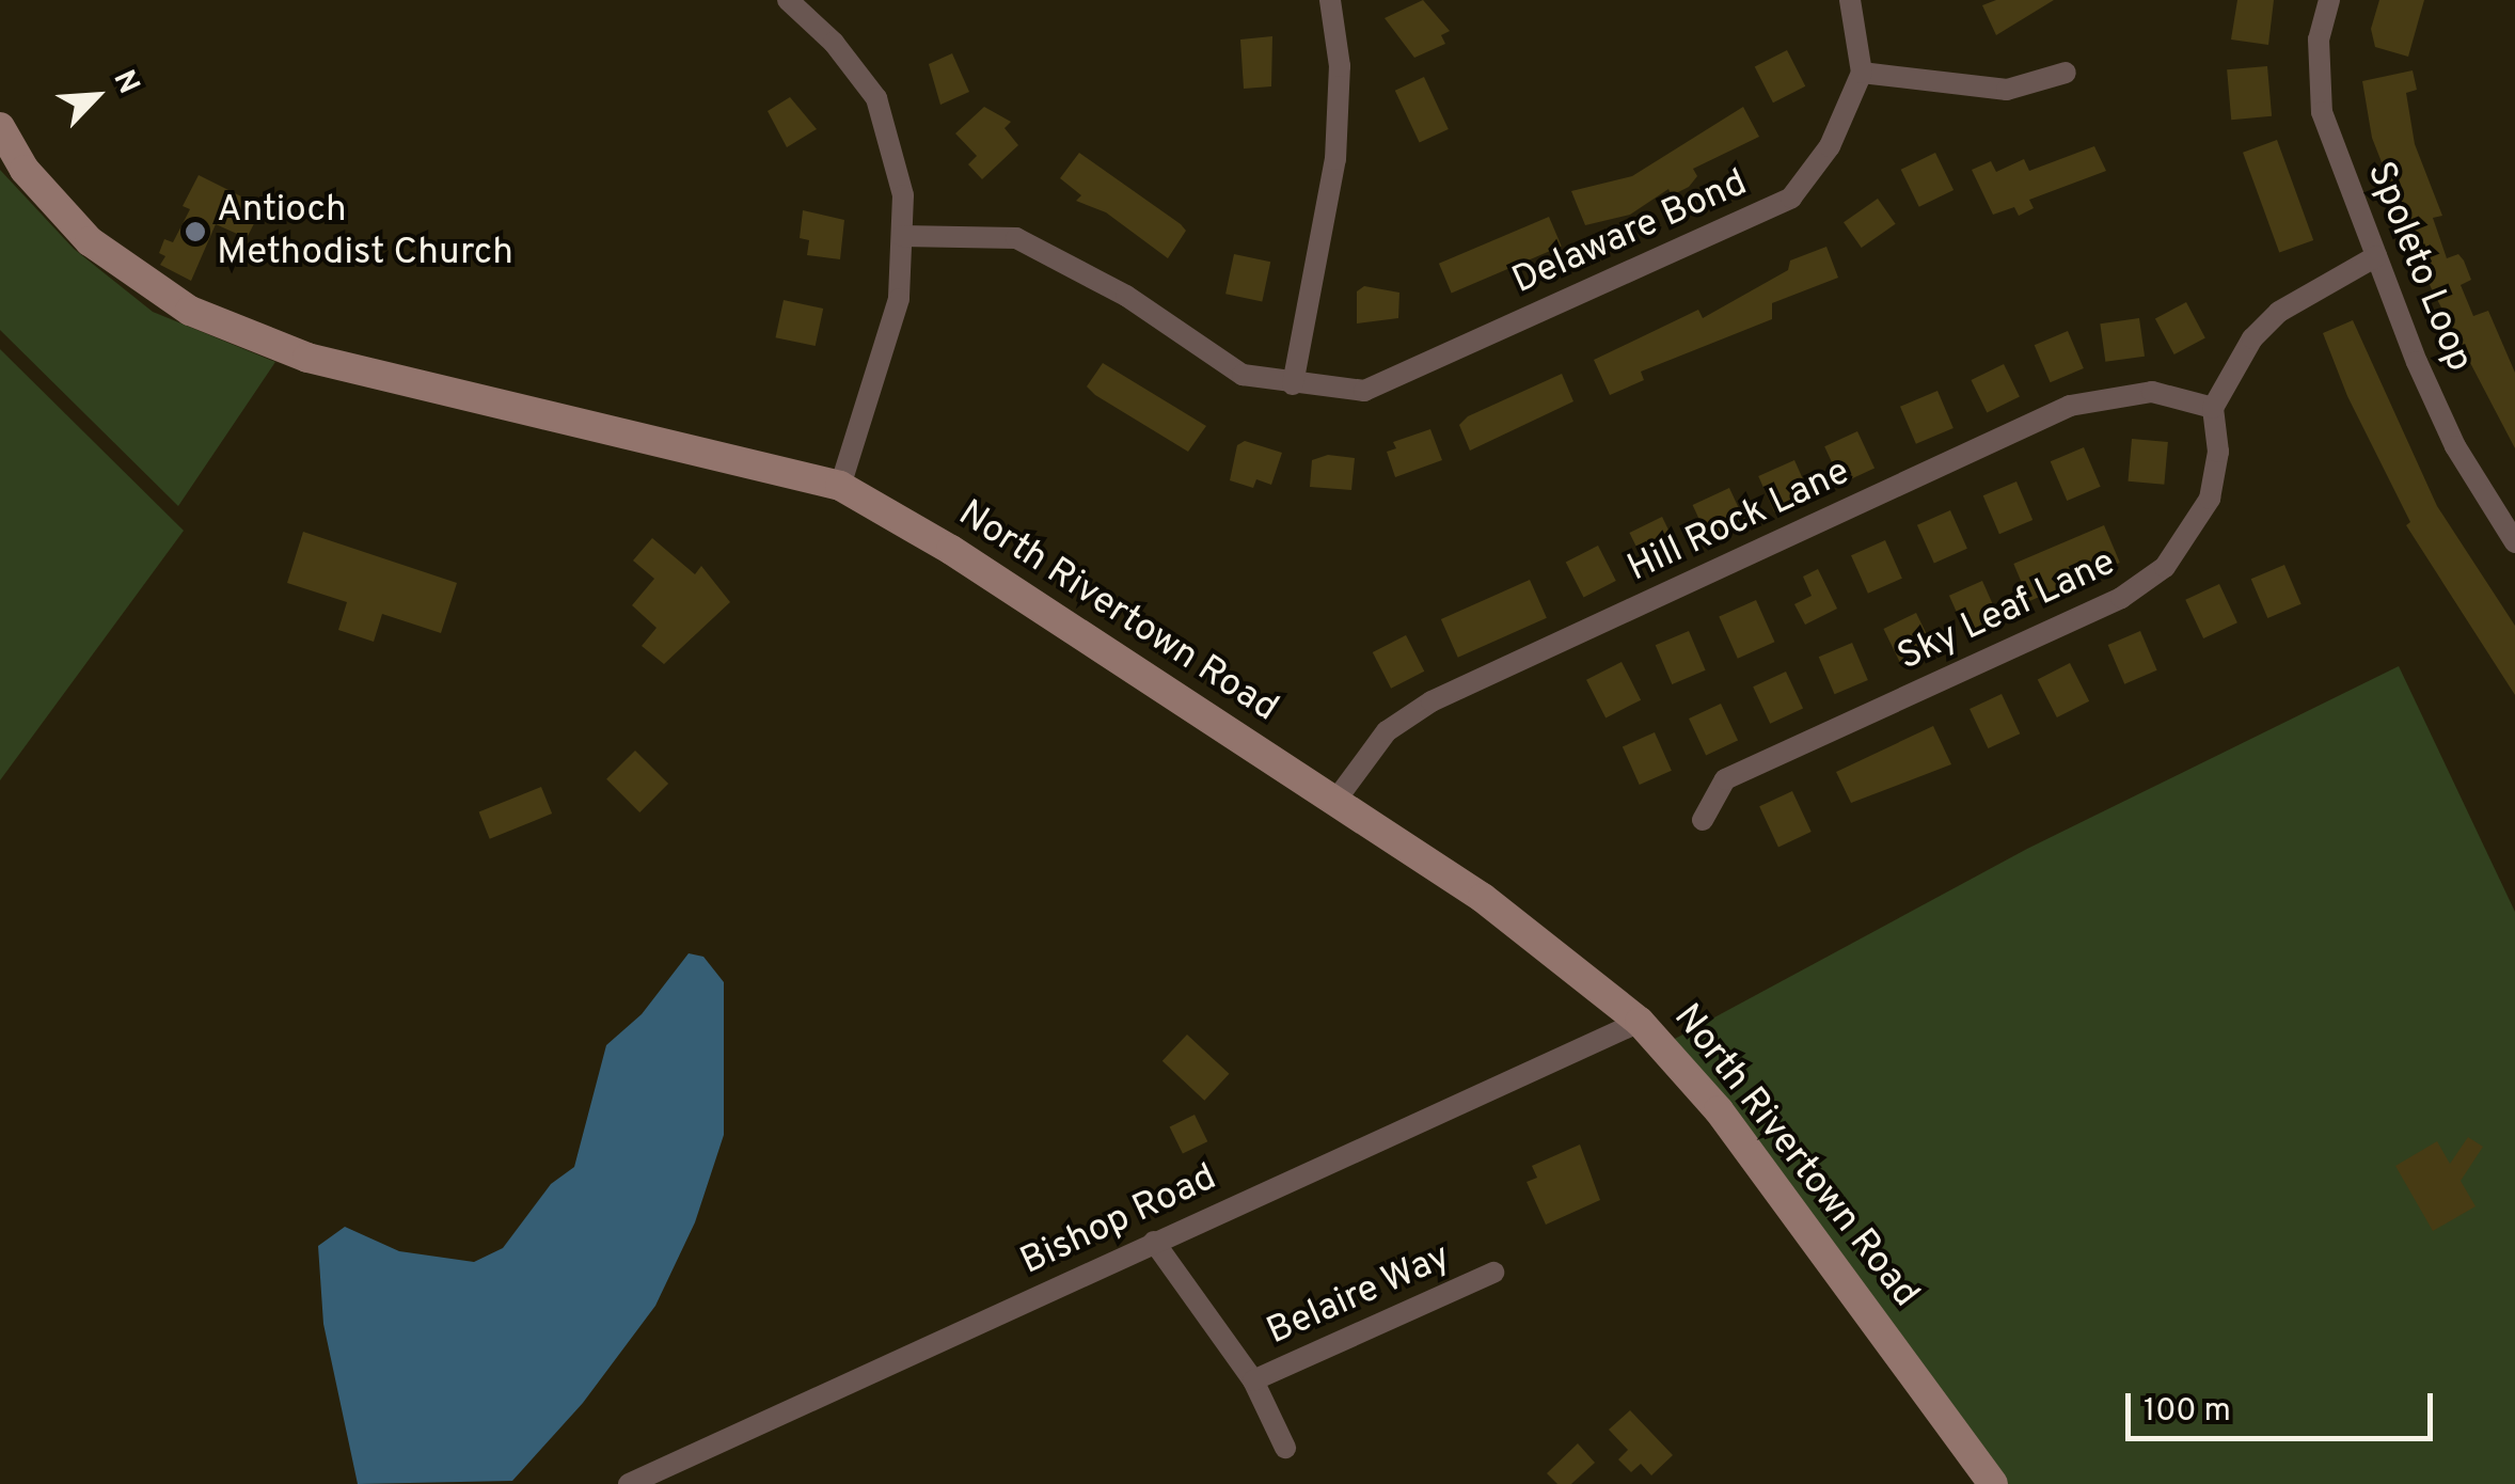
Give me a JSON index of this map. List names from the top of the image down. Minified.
{"streets":{"street":["Delaware Bond","Spoleto Loop","Hill Rock Lane","Sky Leaf Lane","North Rivertown Road","Bishop Road","Belaire Way"]},"crossings":[["Hill Rock Lane","Sky Leaf Lane"],["Hill Rock Lane","North Rivertown Road"],["North Rivertown Road","Bishop Road"]],"places":["Antioch Methodist Church"],"scale_bar":"100 m","north":"top right"}
